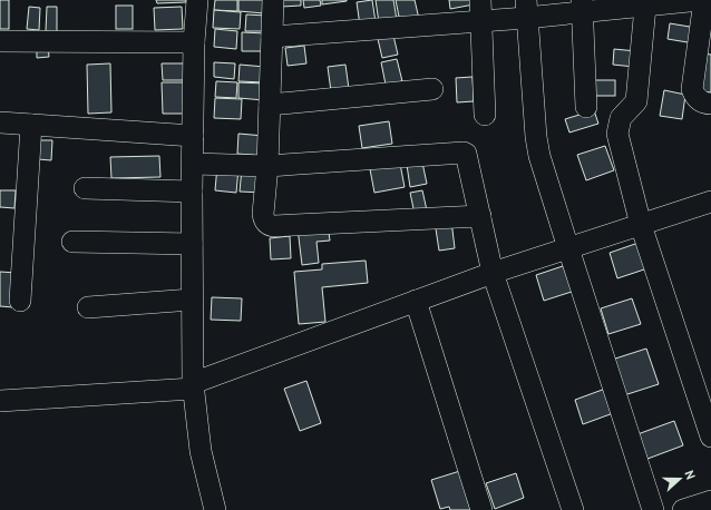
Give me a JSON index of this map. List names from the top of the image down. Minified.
{"north":"right"}
